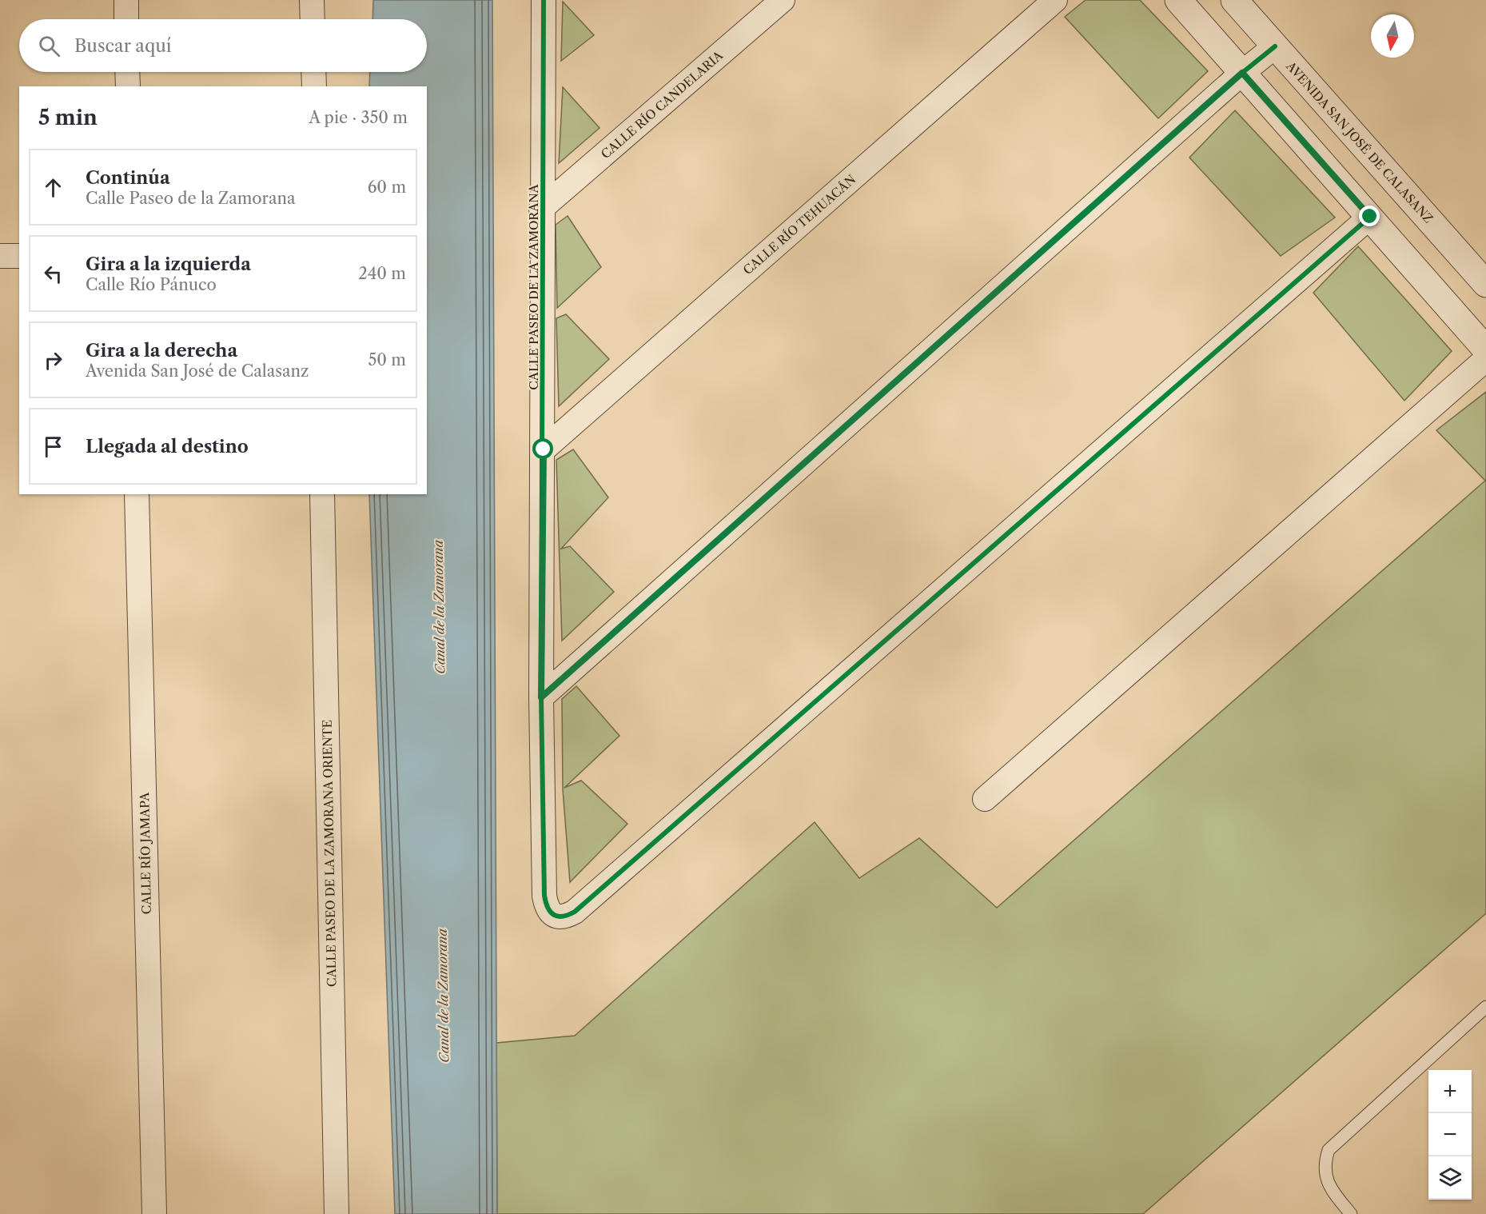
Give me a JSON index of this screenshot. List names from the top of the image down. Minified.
{"streets":{"street":["CALLE RÍO CANDELARIA","AVENIDA SAN JOSÉ DE CALASANZ","CALLE RÍO TEHUACÁN","CALLE PASEO DE LA ZAMORANA","CALLE RÍO JAMAPA","CALLE PASEO DE LA ZAMORANA ORIENTE"]},"crossings":[["CALLE RÍO CANDELARIA","CALLE PASEO DE LA ZAMORANA"],["CALLE RÍO TEHUACÁN","CALLE PASEO DE LA ZAMORANA"]],"water":["Canal de la Zamorana"],"north":"bottom","page":{"search":"Buscar aquí","heading":["5 min","A pie · 350 m"],"list":[["Continúa","Calle Paseo de la Zamorana","60 m"],["Gira a la izquierda","Calle Río Pánuco","240 m"],["Gira a la derecha","Avenida San José de Calasanz","50 m"],"Llegada al destino"],"map_buttons":["+","−"]}}
